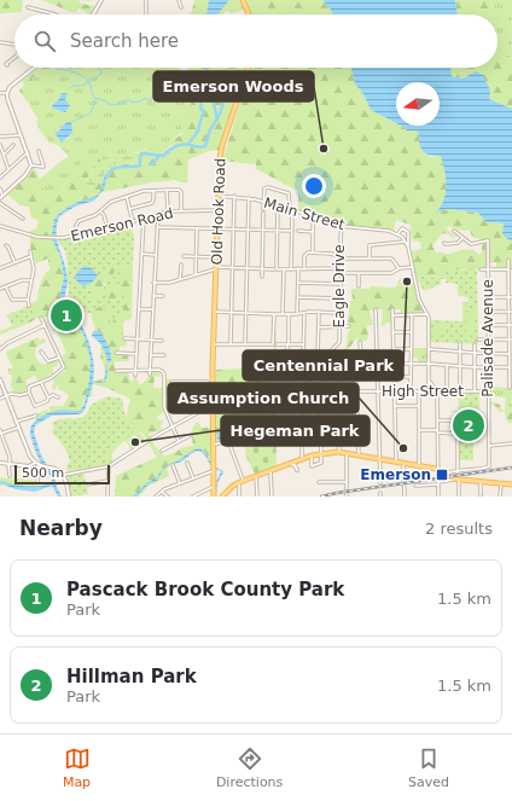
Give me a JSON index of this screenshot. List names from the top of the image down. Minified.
{"streets":{"main road":["Old Hook Road"],"street":["Main Street","Emerson Road","Eagle Drive","Palisade Avenue","High Street"]},"crossings":[["Old Hook Road","Main Street"],["Old Hook Road","Emerson Road"],["Main Street","Eagle Drive"],["Main Street","High Street"],["Palisade Avenue","High Street"]],"places":{"other":["Emerson Woods","Centennial Park","Hegeman Park","Assumption Church"],"transit":["Emerson"]},"scale_bar":"500 m","north":"left","page":{"search":"Search here","pins":["1","2"],"scale":"500 m","heading":["Nearby","2 results"],"list":[{"mark":"1","name":"Pascack Brook County Park","note":"Park","value":"1.5 km"},{"mark":"2","name":"Hillman Park","note":"Park","value":"1.5 km"}],"nav":["Map","Directions","Saved"]}}
